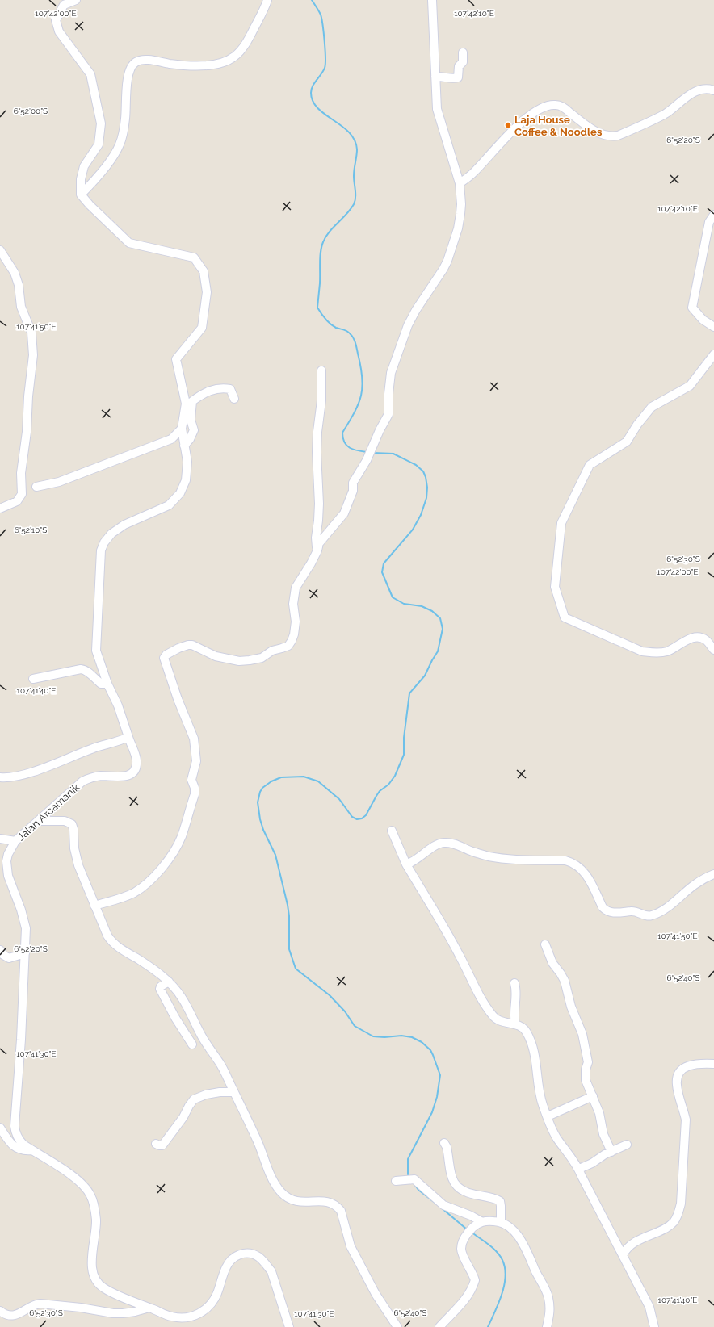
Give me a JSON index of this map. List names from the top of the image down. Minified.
{"streets":{"street":["Jalan Arcamanik"]},"places":["Laja House Coffee & Noodles"],"coordinates":["107°42'00\"E","107°42'10\"E","6°52'00\"S","6°52'20\"S","107°41'50\"E","6°52'10\"S","6°52'30\"S","107°41'40\"E","6°52'40\"S","107°41'30\"E"]}
